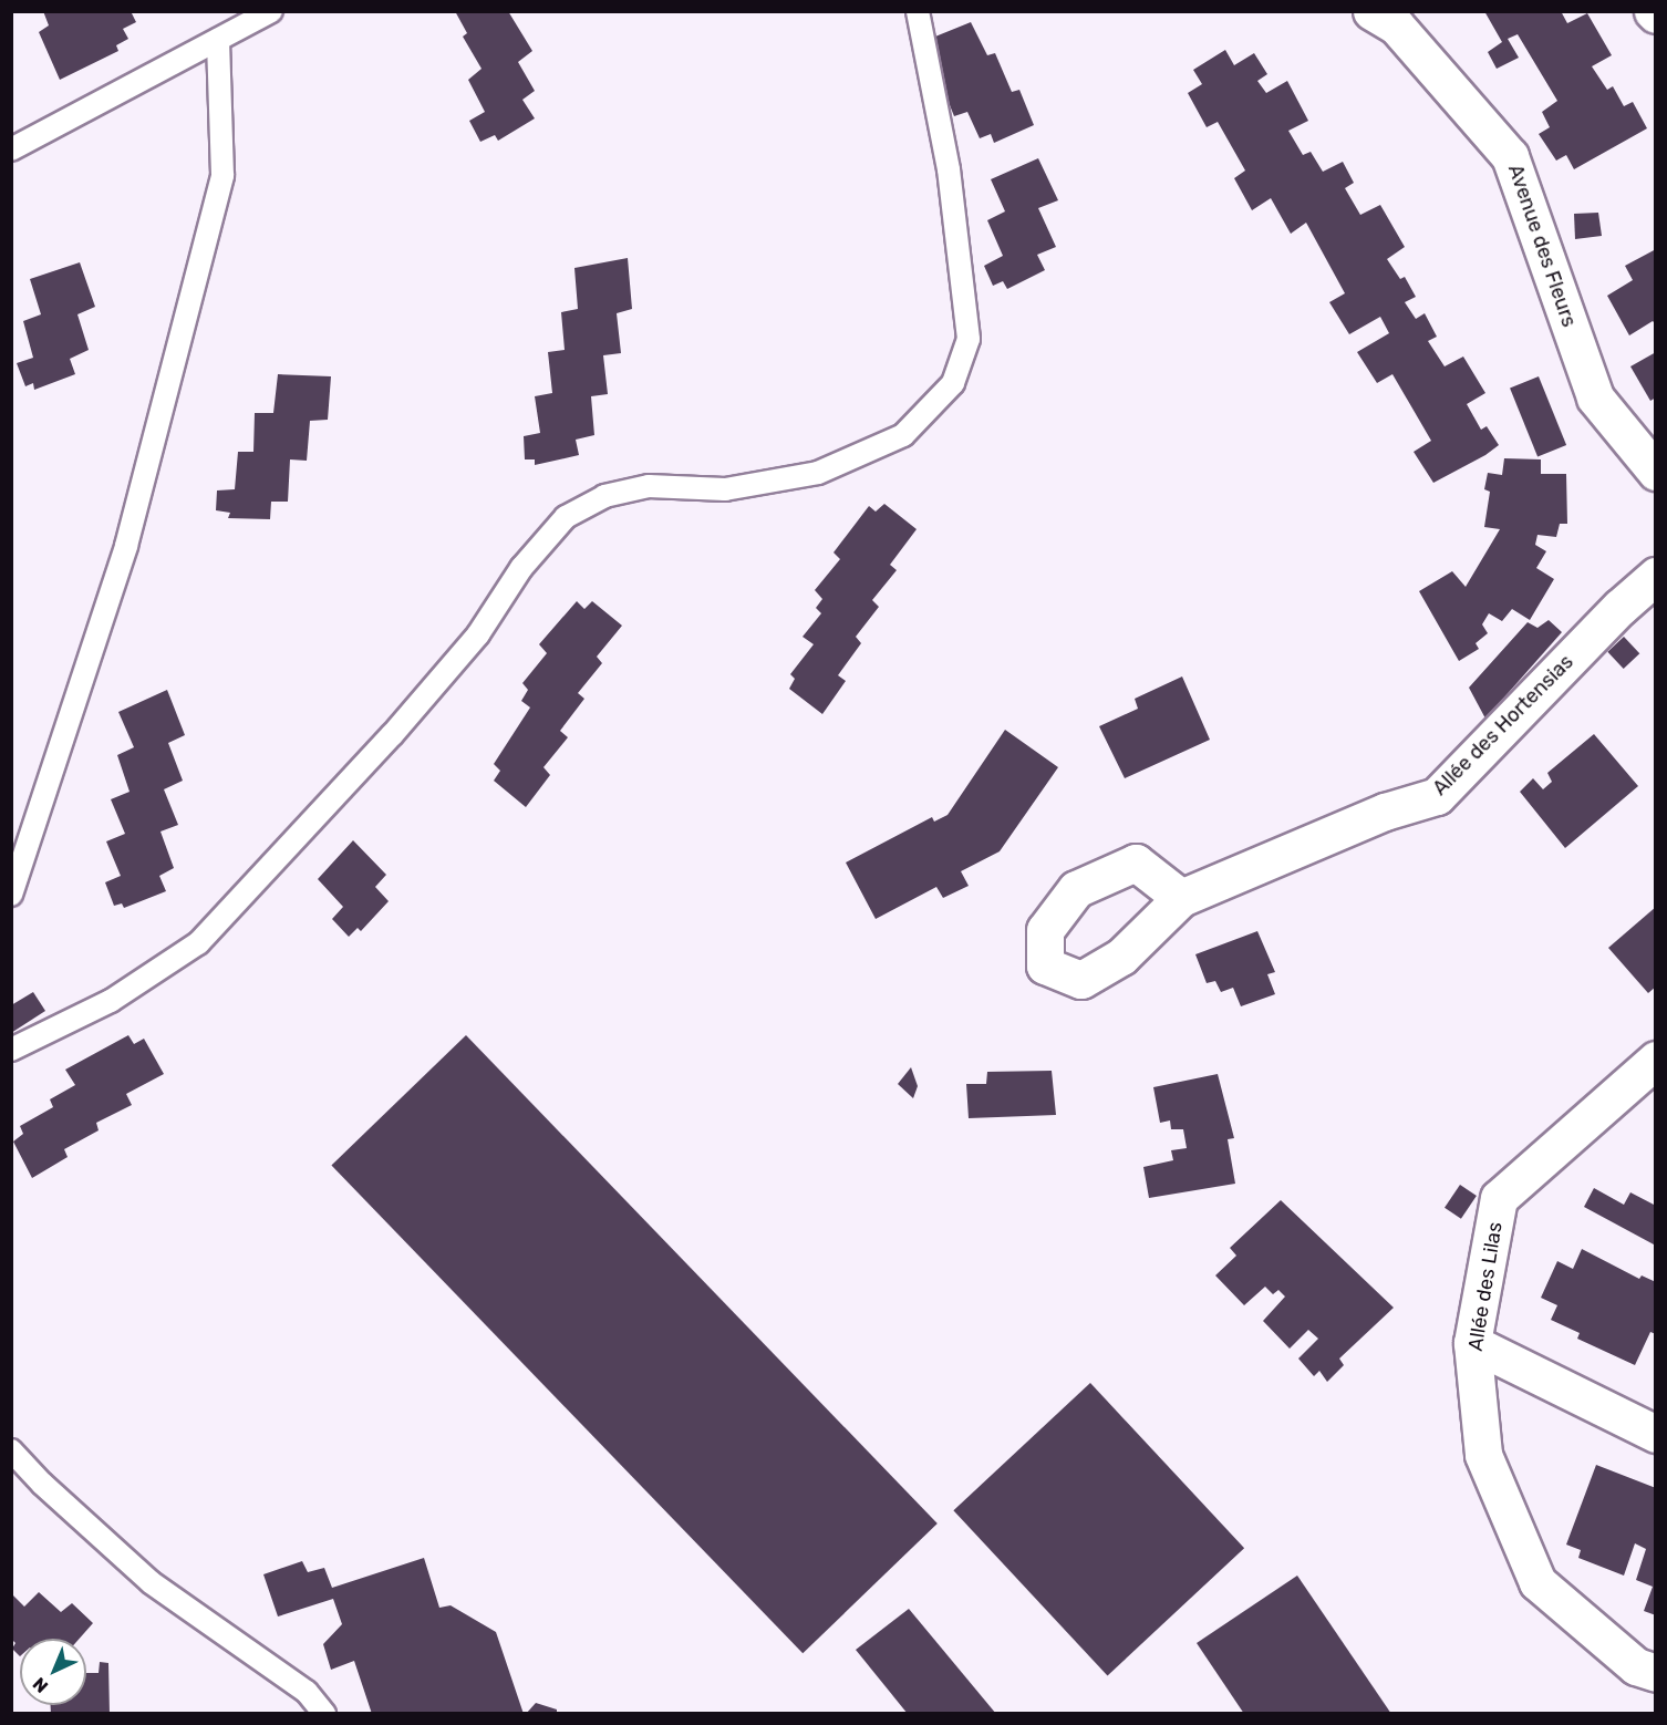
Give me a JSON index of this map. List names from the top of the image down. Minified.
{"streets":{"street":["Avenue des Fleurs","Allée des Hortensias","Allée des Lilas"]},"north":"bottom left"}
